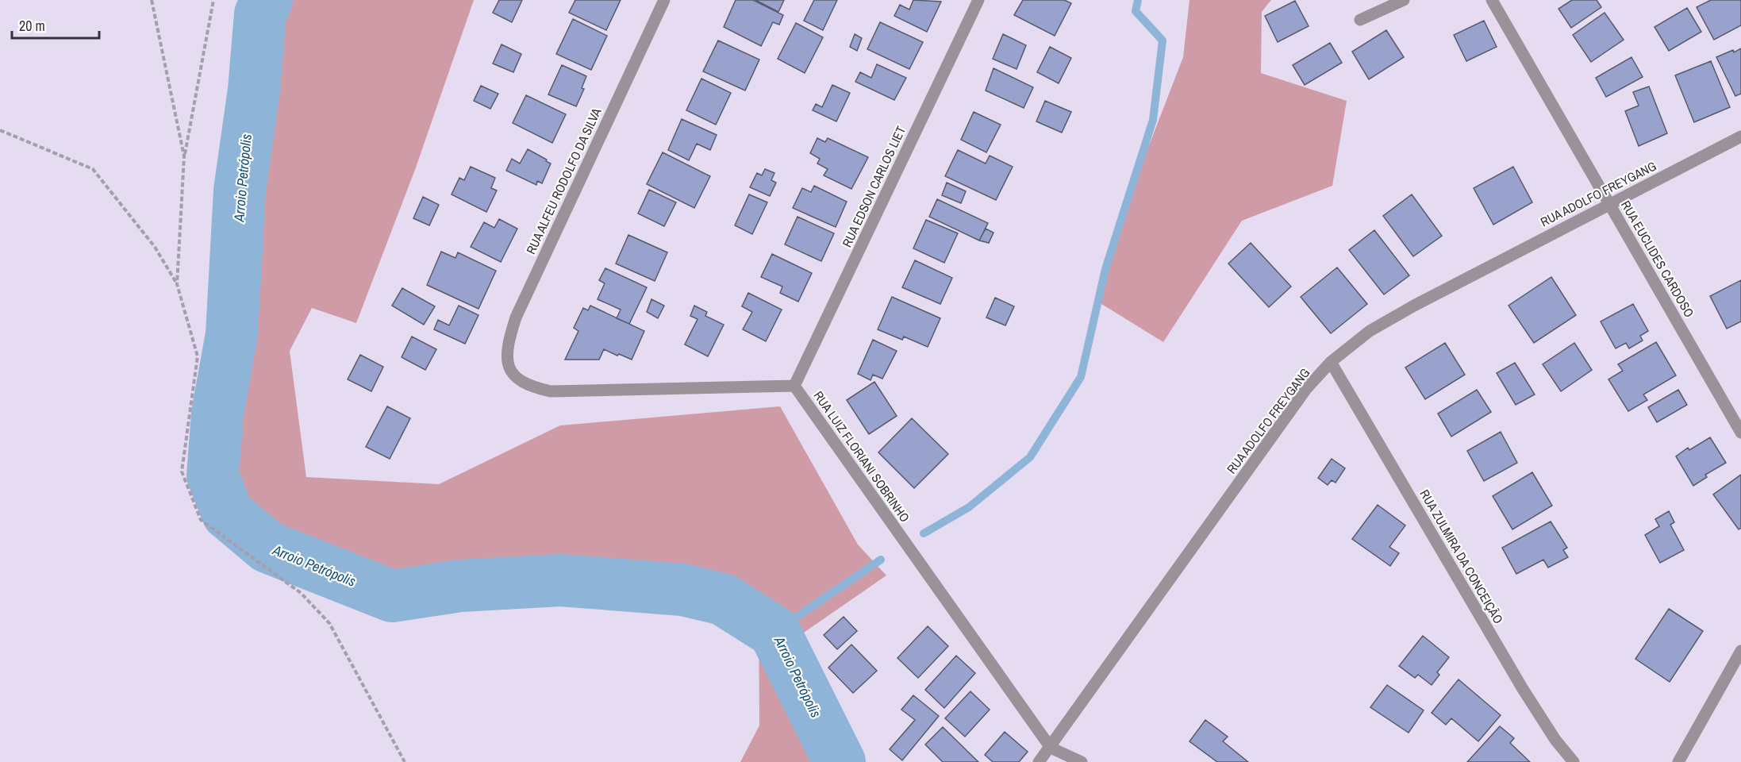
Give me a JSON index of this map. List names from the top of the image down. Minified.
{"streets":{"street":["RUA ALFEU RODOLFO DA SILVA","RUA EDSON CARLOS LIET","RUA ADOLFO FREYGANG","RUA EUCLIDES CARDOSO","RUA LUIZ FLORIANI SOBRINHO","RUA ZULMIRA DA CONCEIÇÃO"]},"crossings":[["RUA ALFEU RODOLFO DA SILVA","RUA LUIZ FLORIANI SOBRINHO"],["RUA EDSON CARLOS LIET","RUA LUIZ FLORIANI SOBRINHO"],["RUA ADOLFO FREYGANG","RUA EUCLIDES CARDOSO"],["RUA ADOLFO FREYGANG","RUA LUIZ FLORIANI SOBRINHO"],["RUA ADOLFO FREYGANG","RUA ZULMIRA DA CONCEIÇÃO"]],"water":["Arroio Petrópolis"],"scale_bar":"20 m"}
